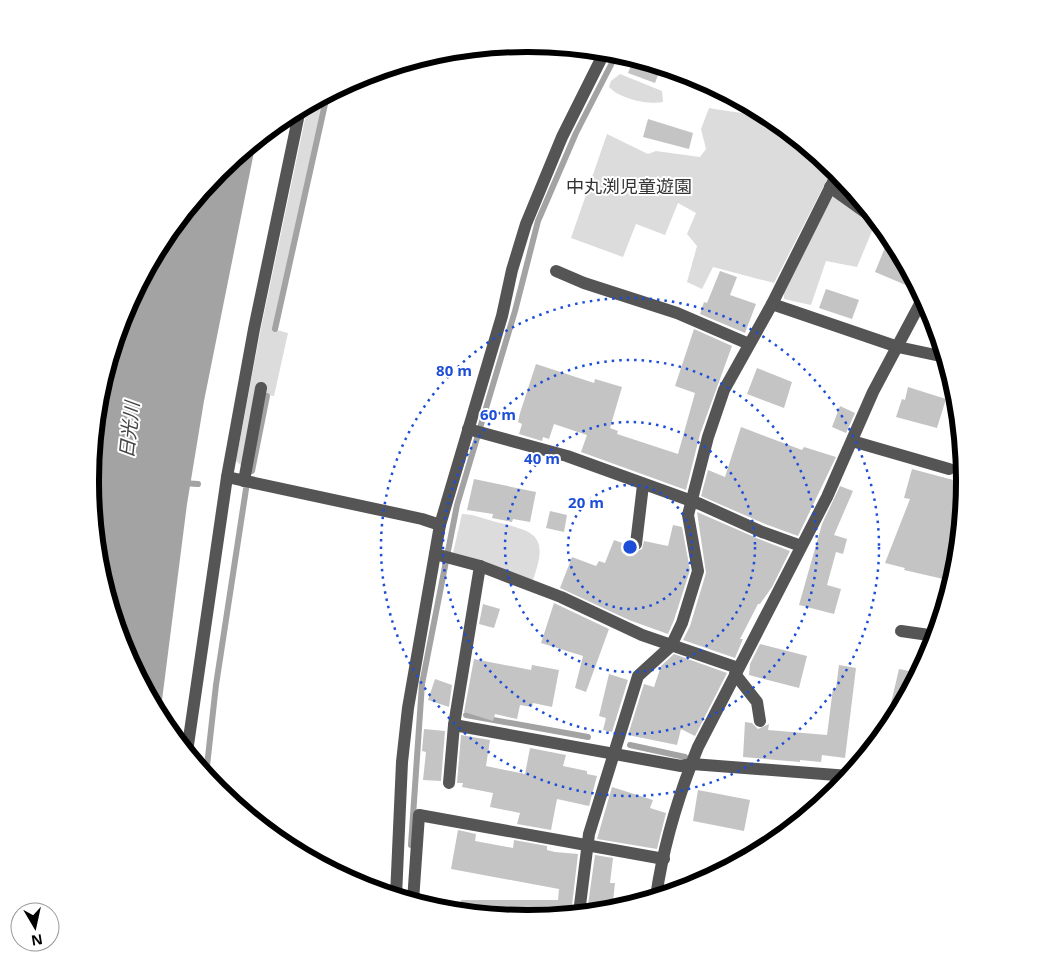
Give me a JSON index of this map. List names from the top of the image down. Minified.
{"water":["日光川"],"parks":["中丸渕児童遊園"],"north":"bottom","rings":["80 m","60 m","40 m","20 m"]}
